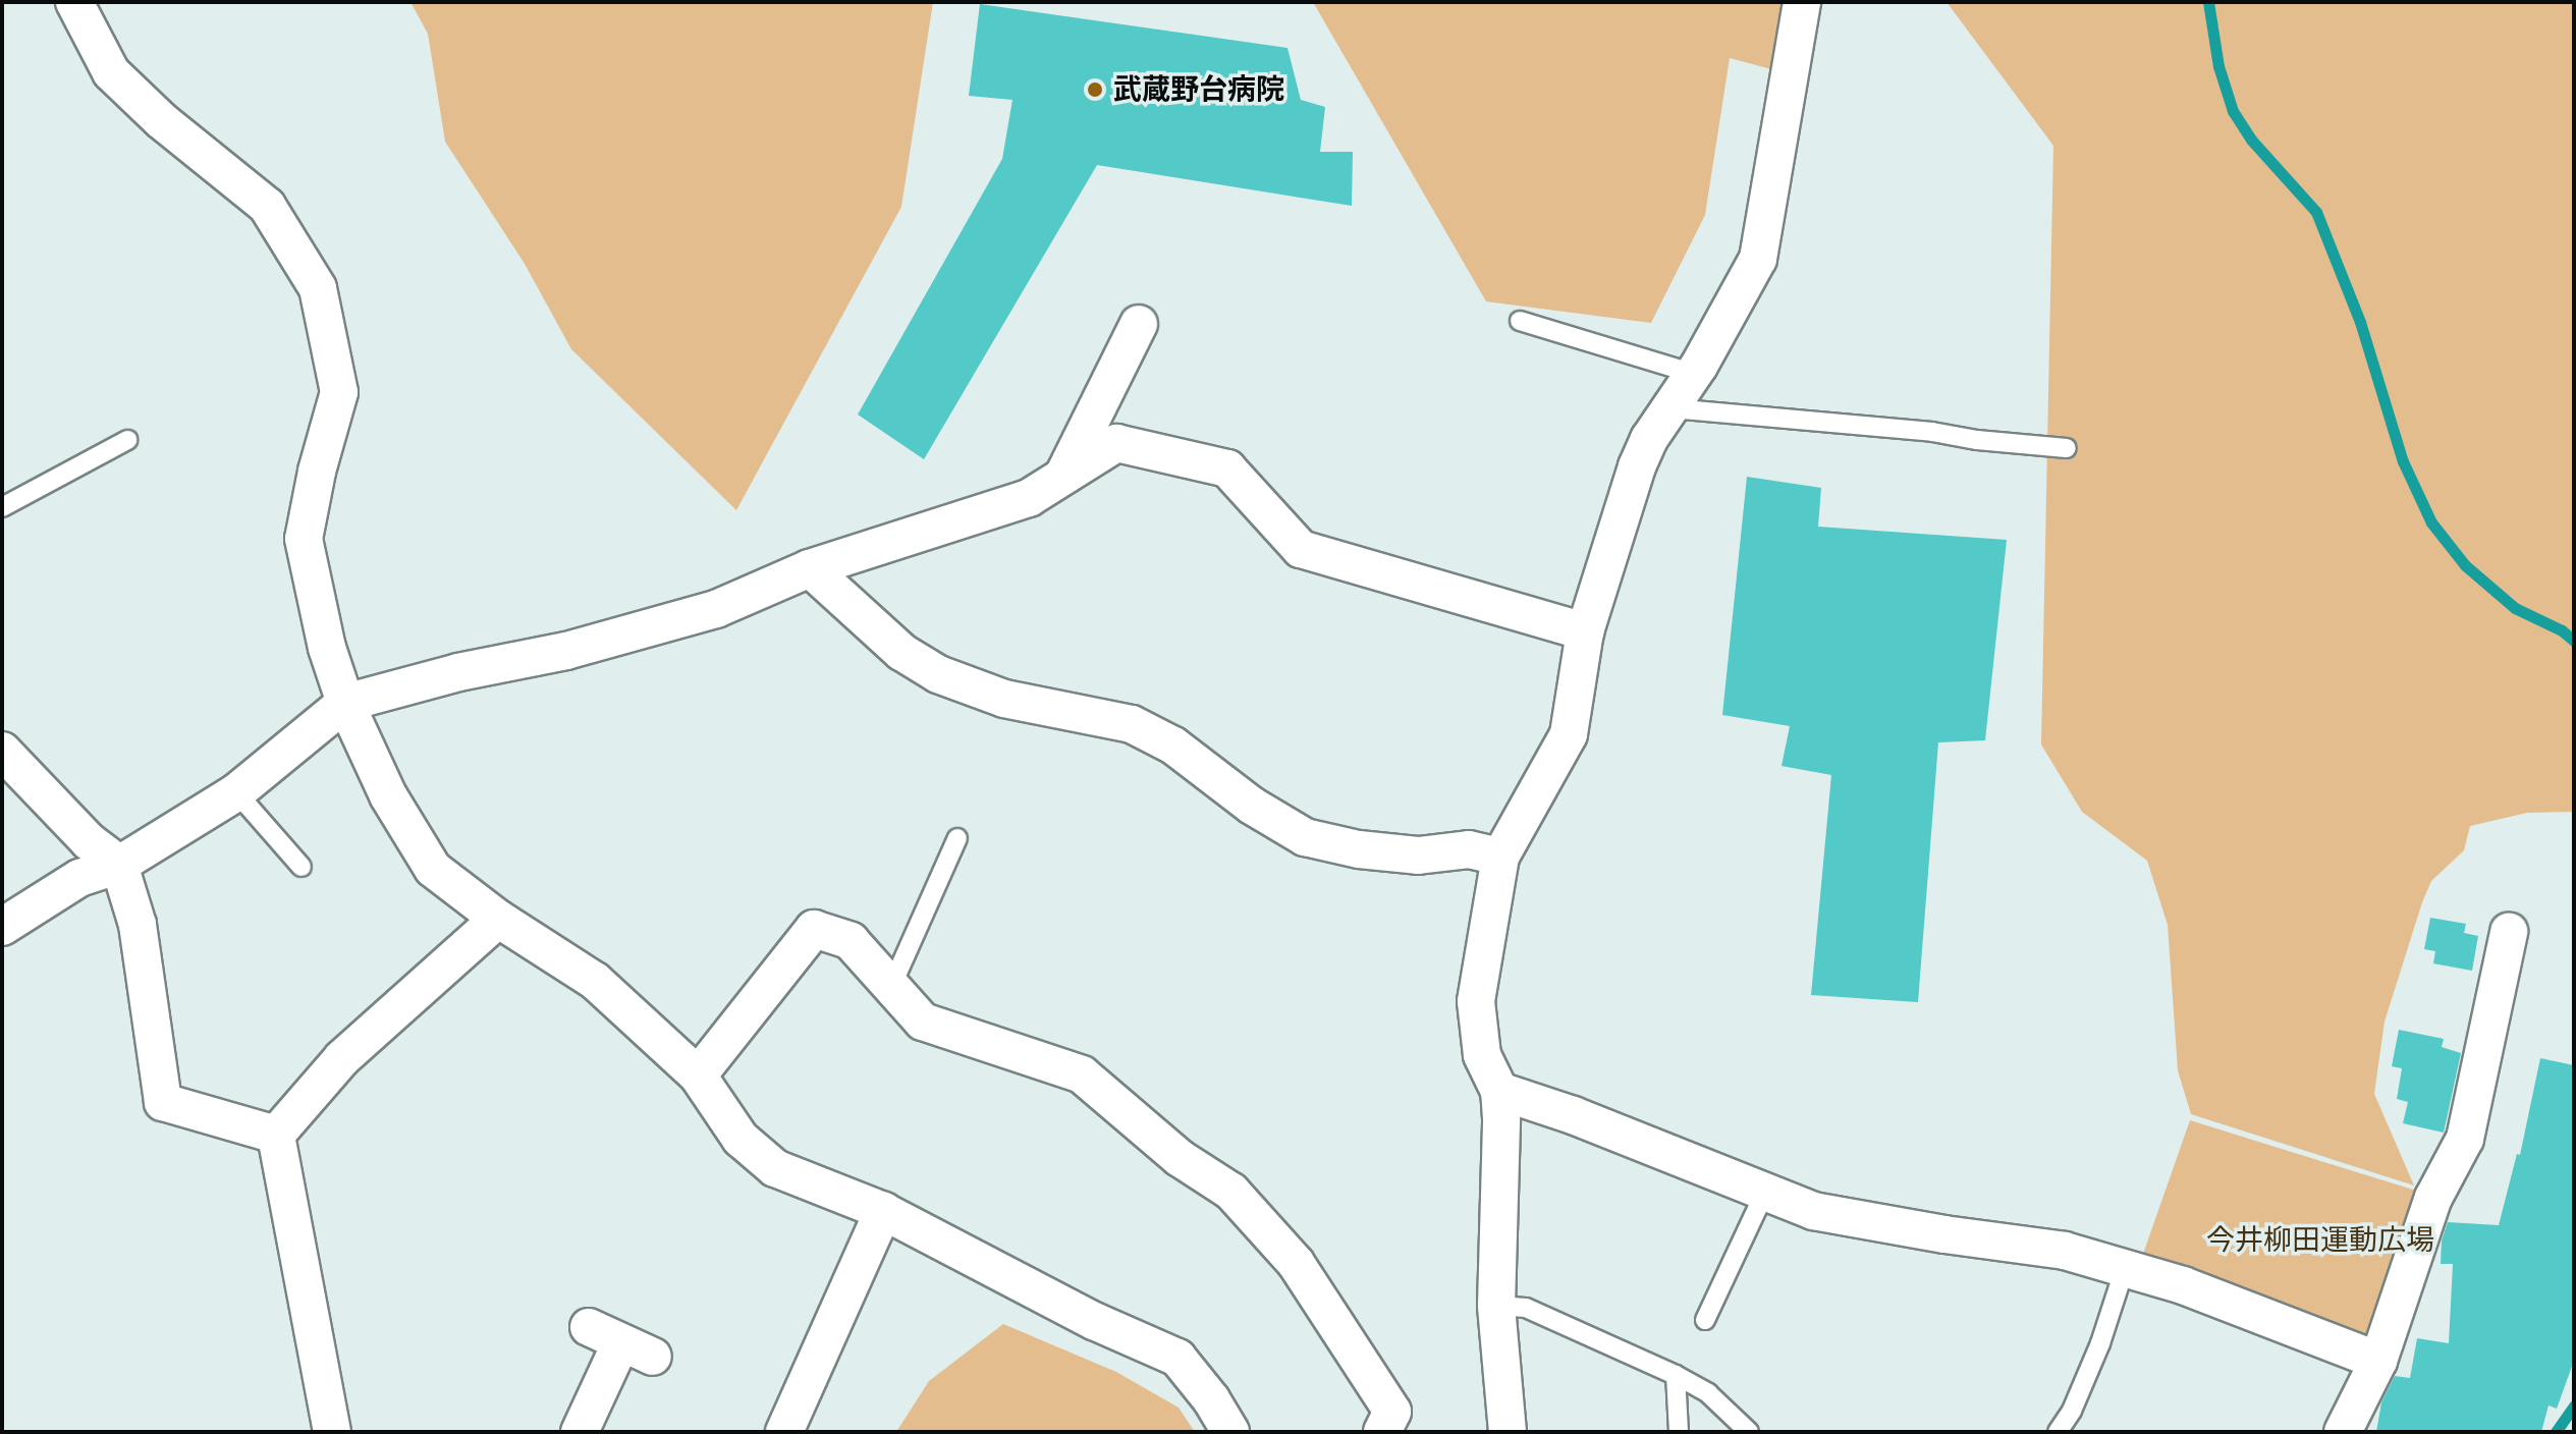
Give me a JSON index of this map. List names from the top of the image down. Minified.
{"parks":["今井柳田運動広場"],"places":["武蔵野台病院"]}
